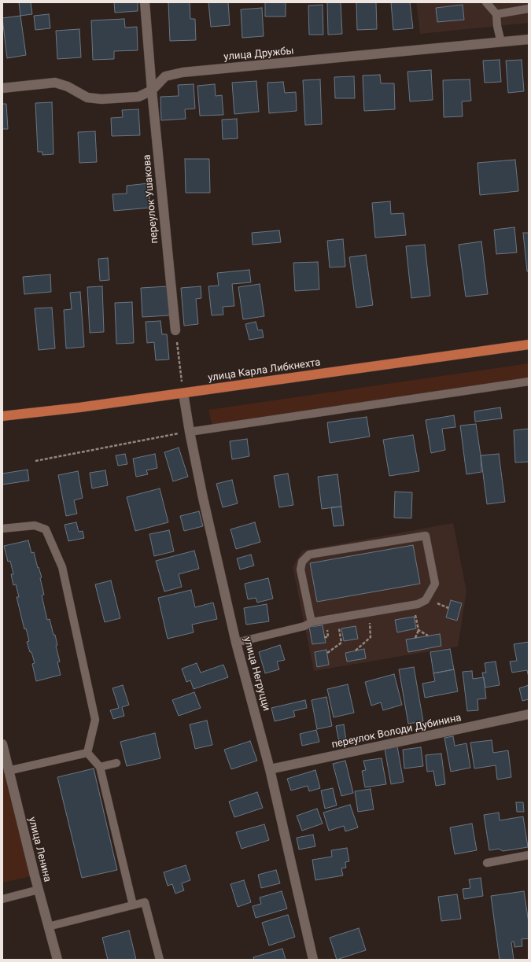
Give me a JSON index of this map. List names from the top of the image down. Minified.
{"streets":{"main road":["улица Карла Либкнехта"],"street":["улица Дружбы","переулок Ушакова","улица Негруцци","переулок Володи Дубинина","улица Ленина"]},"crossings":[["улица Дружбы","переулок Ушакова"],["улица Карла Либкнехта","улица Негруцци"],["улица Негруцци","переулок Володи Дубинина"]]}
